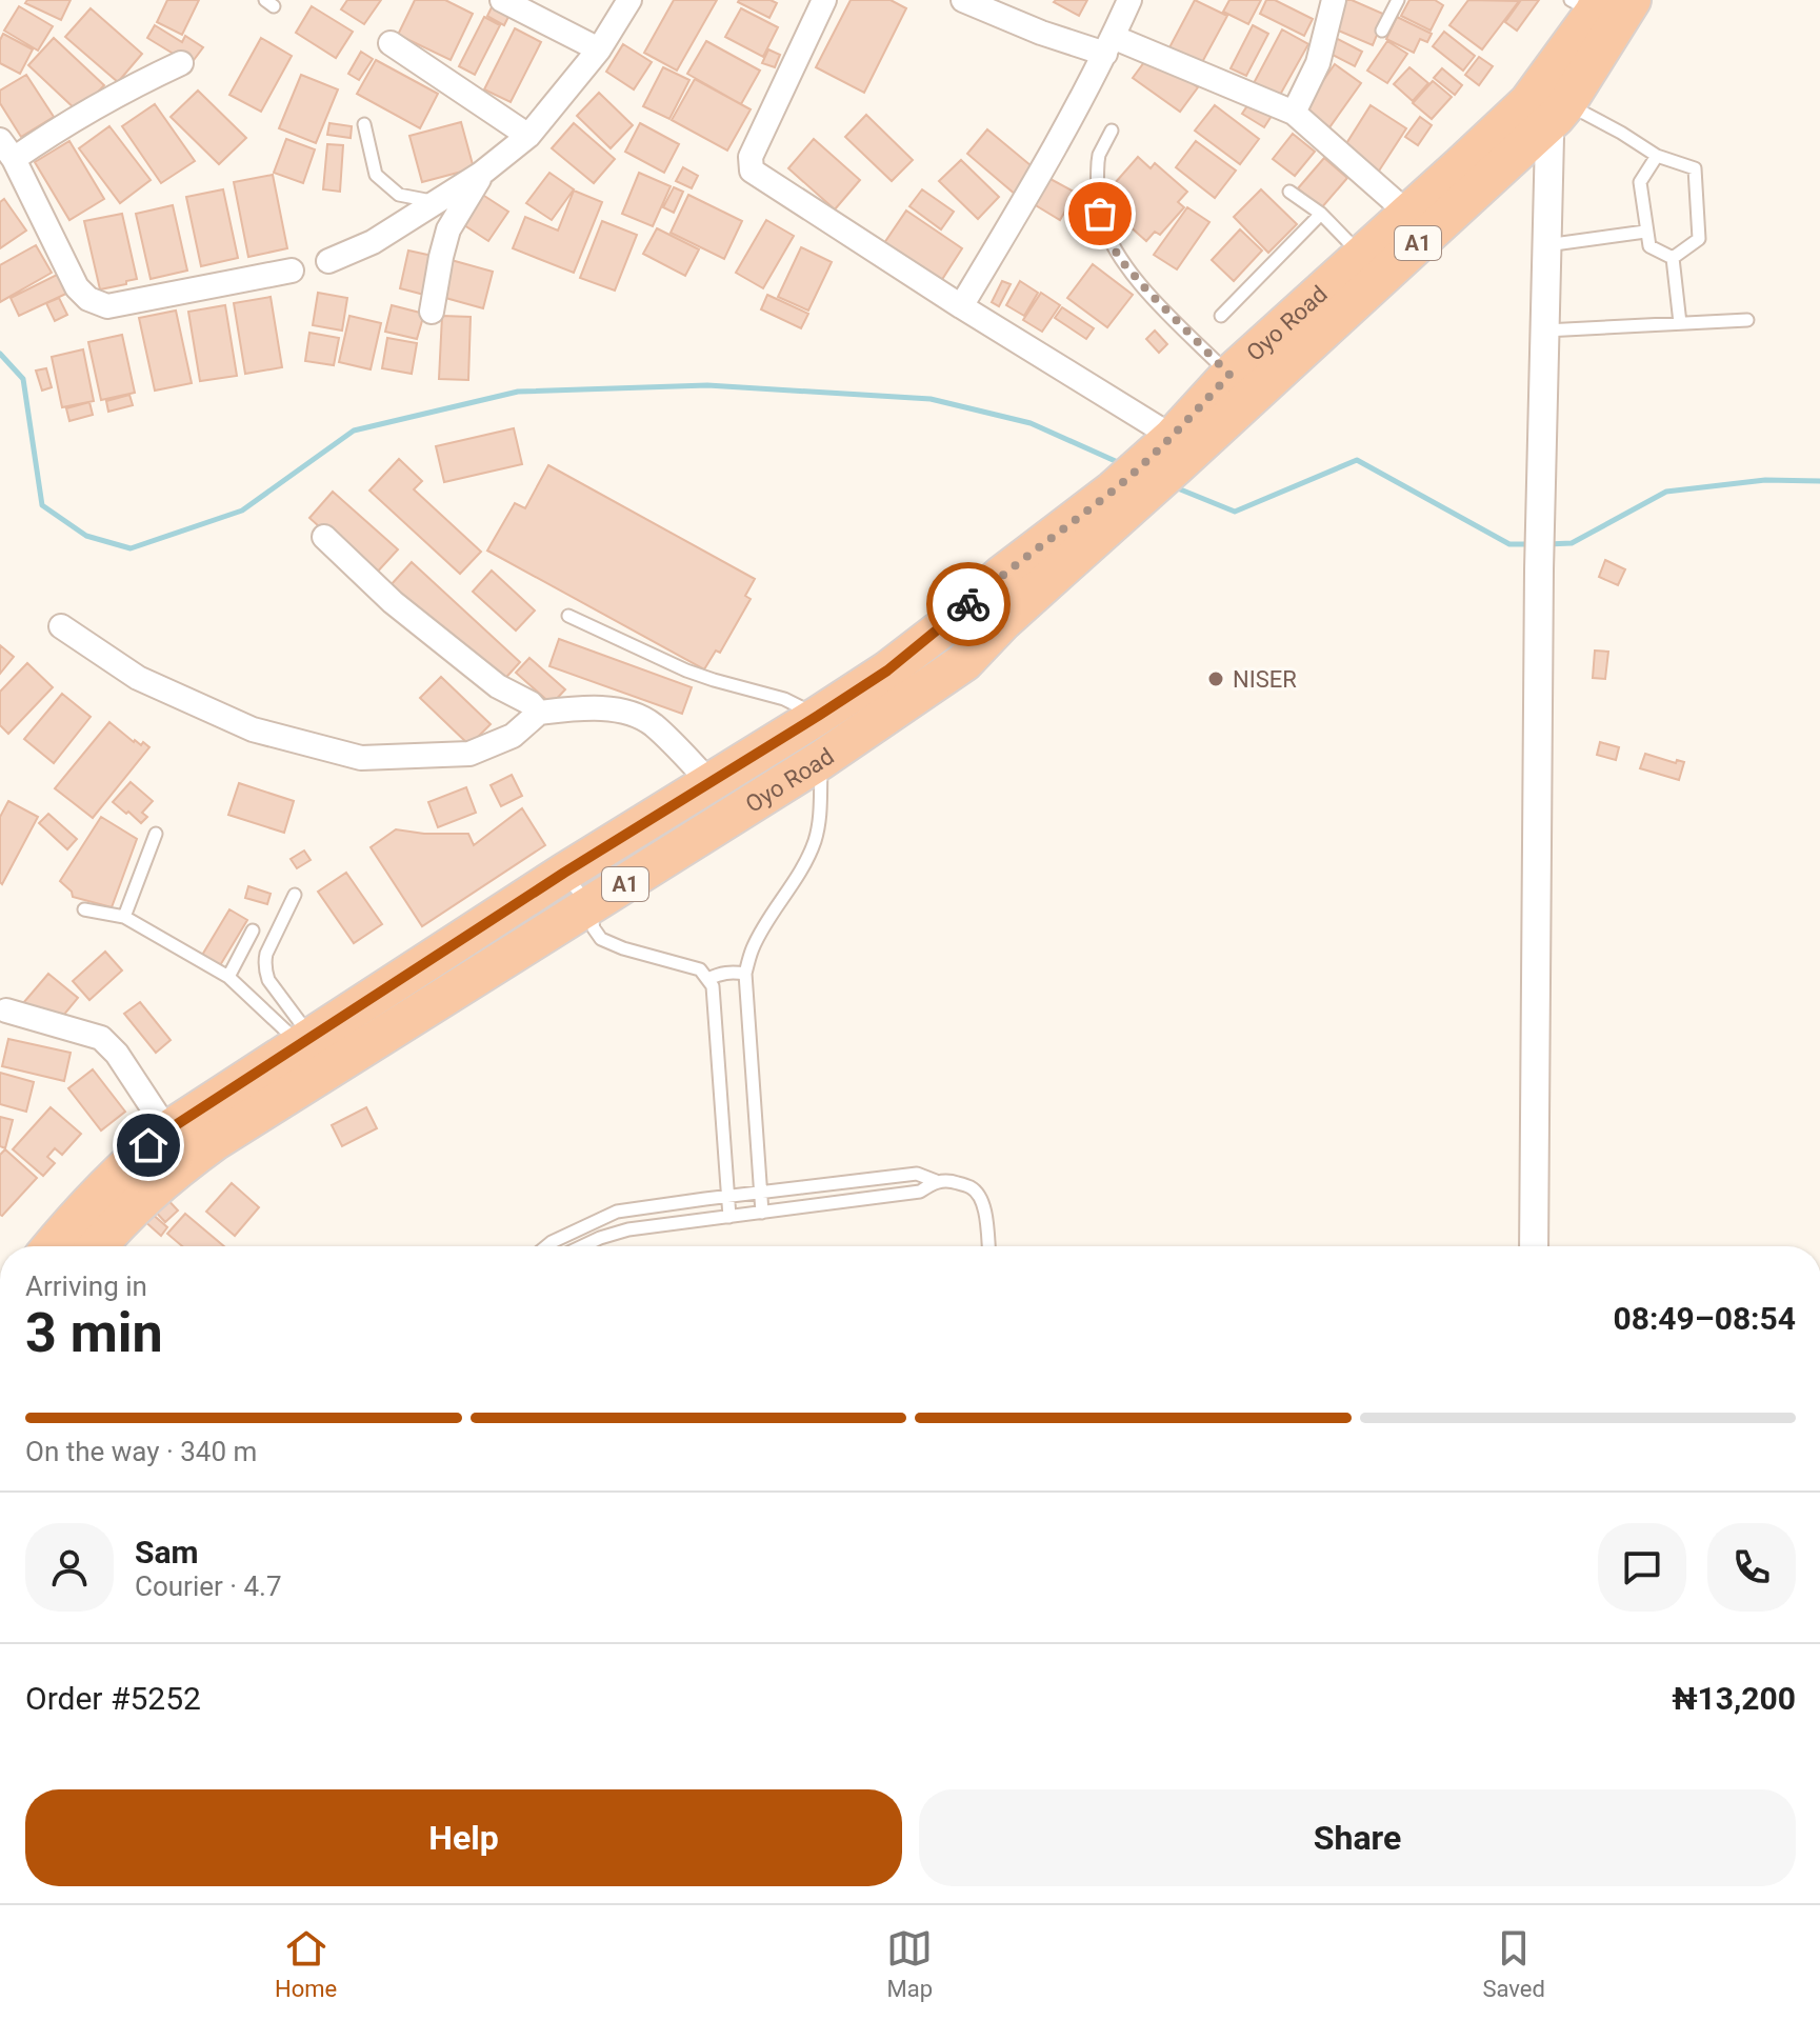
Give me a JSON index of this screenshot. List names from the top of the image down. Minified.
{"streets":{"highway":["A1","Oyo Road"]},"places":["NISER"],"page":{"heading":["3 min","Arriving in","08:49–08:54"],"panel":["Sam","Courier · 4.7","Order #5252","₦13,200"],"bar":"On the way · 340 m","buttons":["Help","Share"],"tabs":["Home","Map","Saved"]}}
